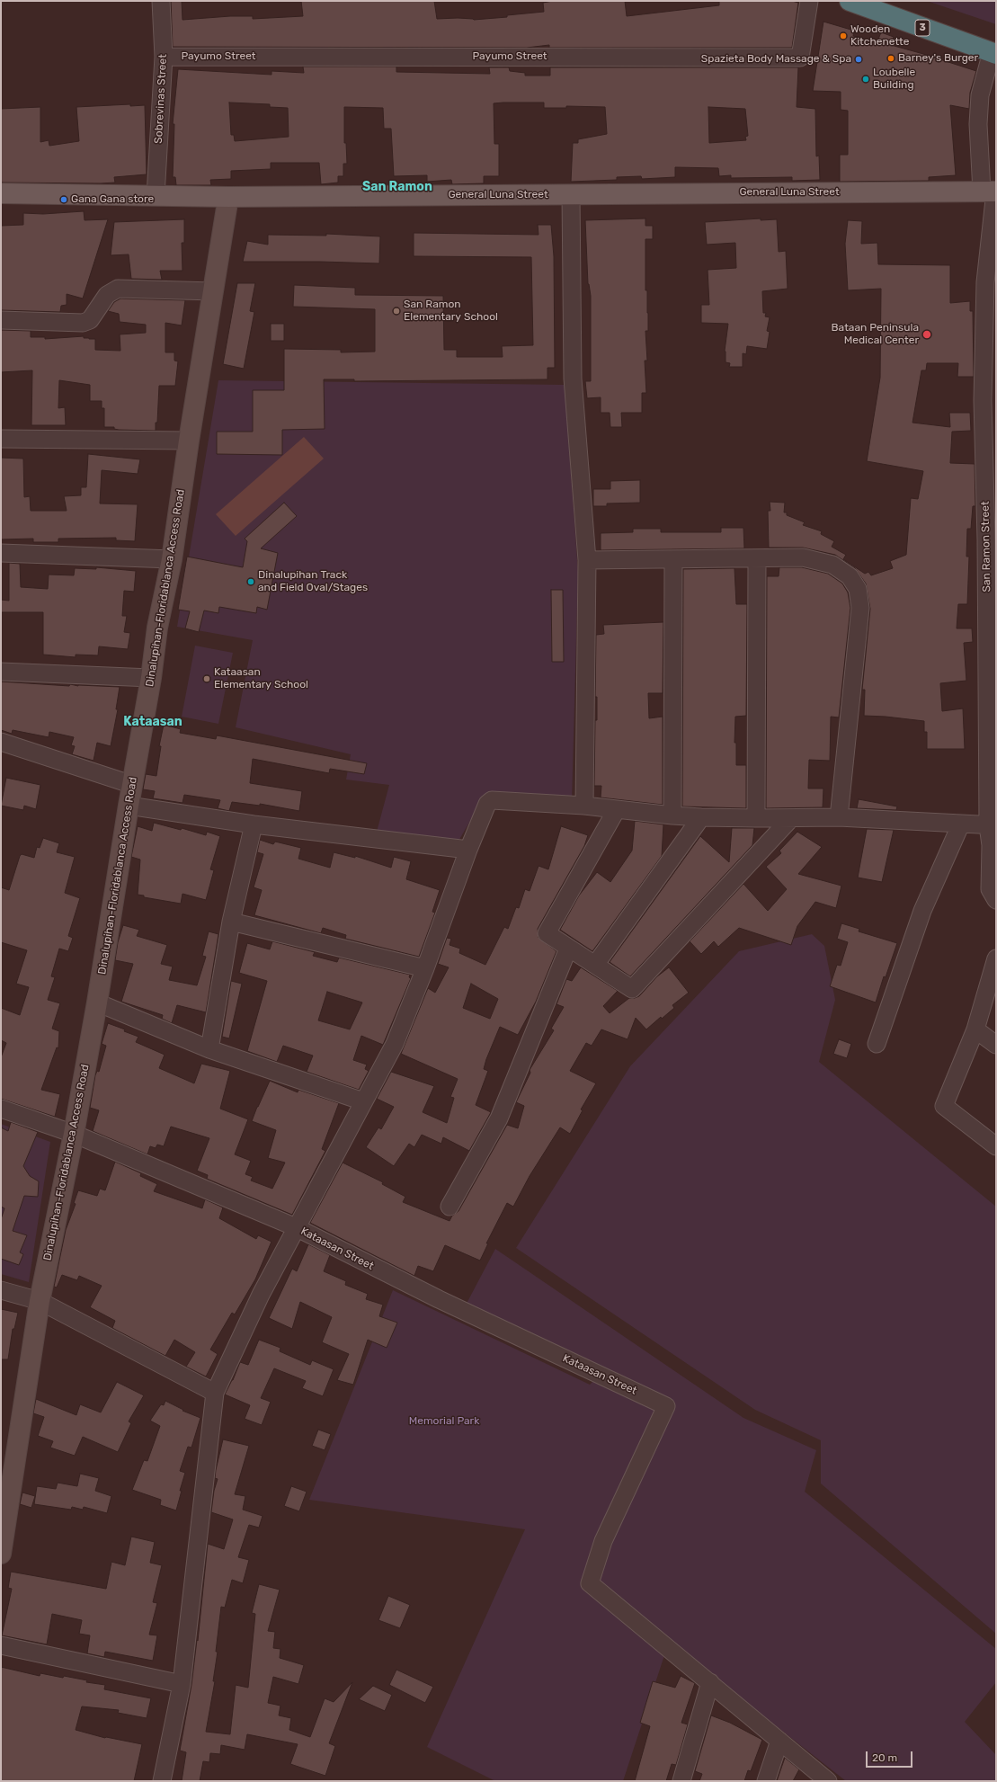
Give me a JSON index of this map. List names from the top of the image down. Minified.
{"streets":{"highway":["3"],"main road":["General Luna Street","Dinalupihan-Floridablanca Access Road"],"street":["Payumo Street","Sobrevinas Street","San Ramon Street","Kataasan Street"]},"crossings":[["3","San Ramon Street"],["Payumo Street","Sobrevinas Street"],["Sobrevinas Street","General Luna Street"],["General Luna Street","San Ramon Street"],["General Luna Street","Dinalupihan-Floridablanca Access Road"],["Dinalupihan-Floridablanca Access Road","Kataasan Street"]],"districts":["San Ramon","Kataasan"],"parks":["Memorial Park"],"places":["Wooden Kitchenette","Barney's Burger","Spazieta Body Massage & Spa","Loubelle Building","Gana Gana store","San Ramon Elementary School","Bataan Peninsula Medical Center","Dinalupihan Track and Field Oval/Stages","Kataasan Elementary School"],"scale_bar":"20 m"}
